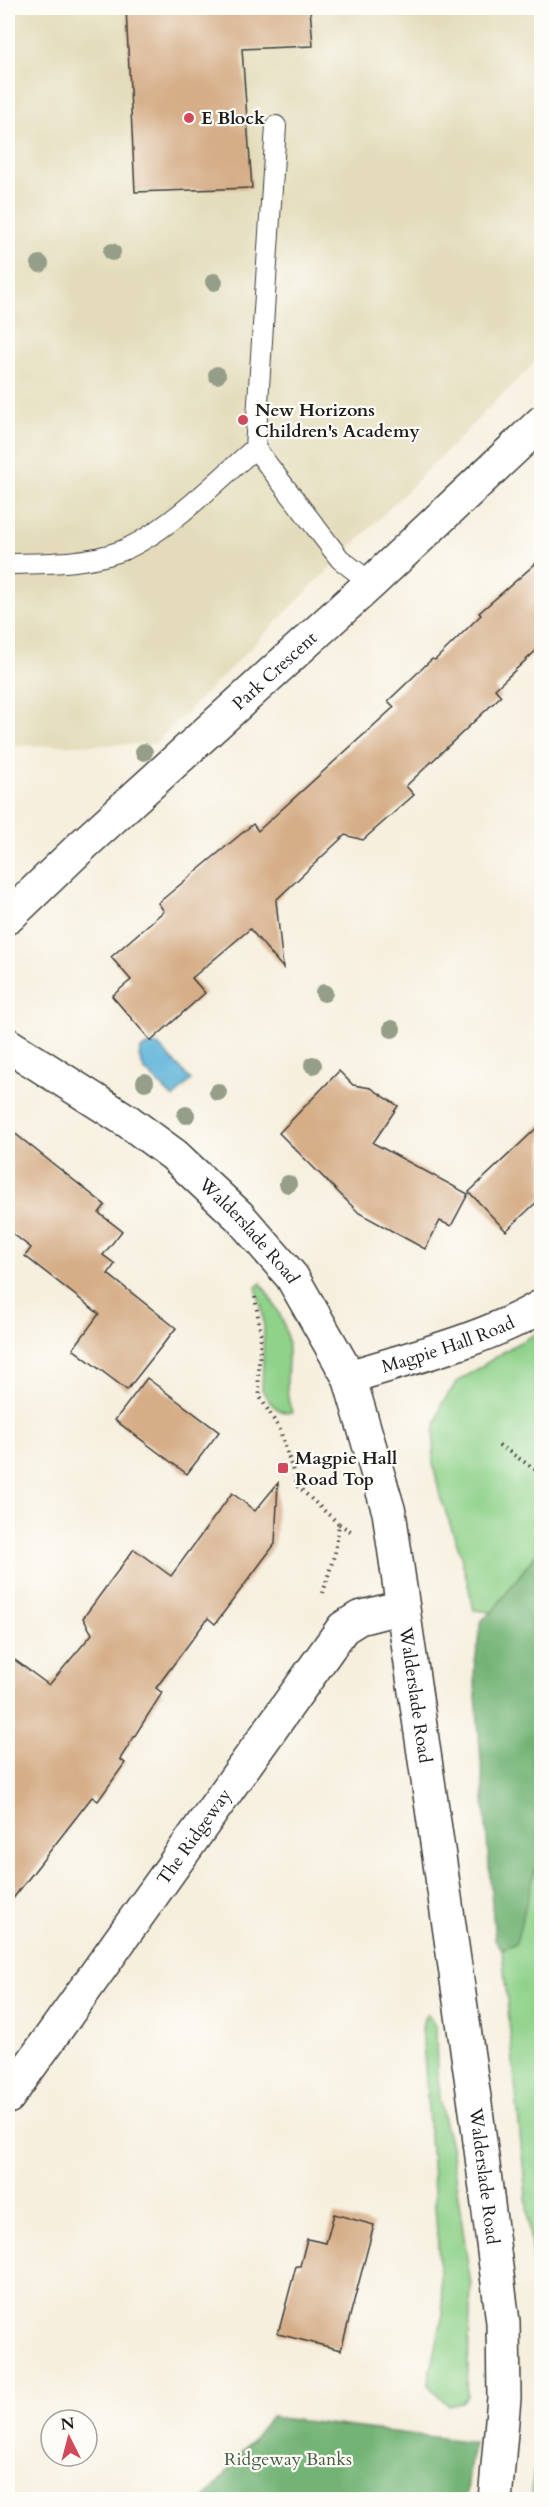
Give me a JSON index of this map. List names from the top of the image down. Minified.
{"streets":{"street":["Park Crescent","Walderslade Road","Magpie Hall Road","The Ridgeway"]},"crossings":[["Walderslade Road","Magpie Hall Road"],["Walderslade Road","The Ridgeway"]],"parks":["Ridgeway Banks"],"places":{"other":["E Block","New Horizons Children's Academy"],"transit":["Magpie Hall Road Top"]},"north":"top"}
